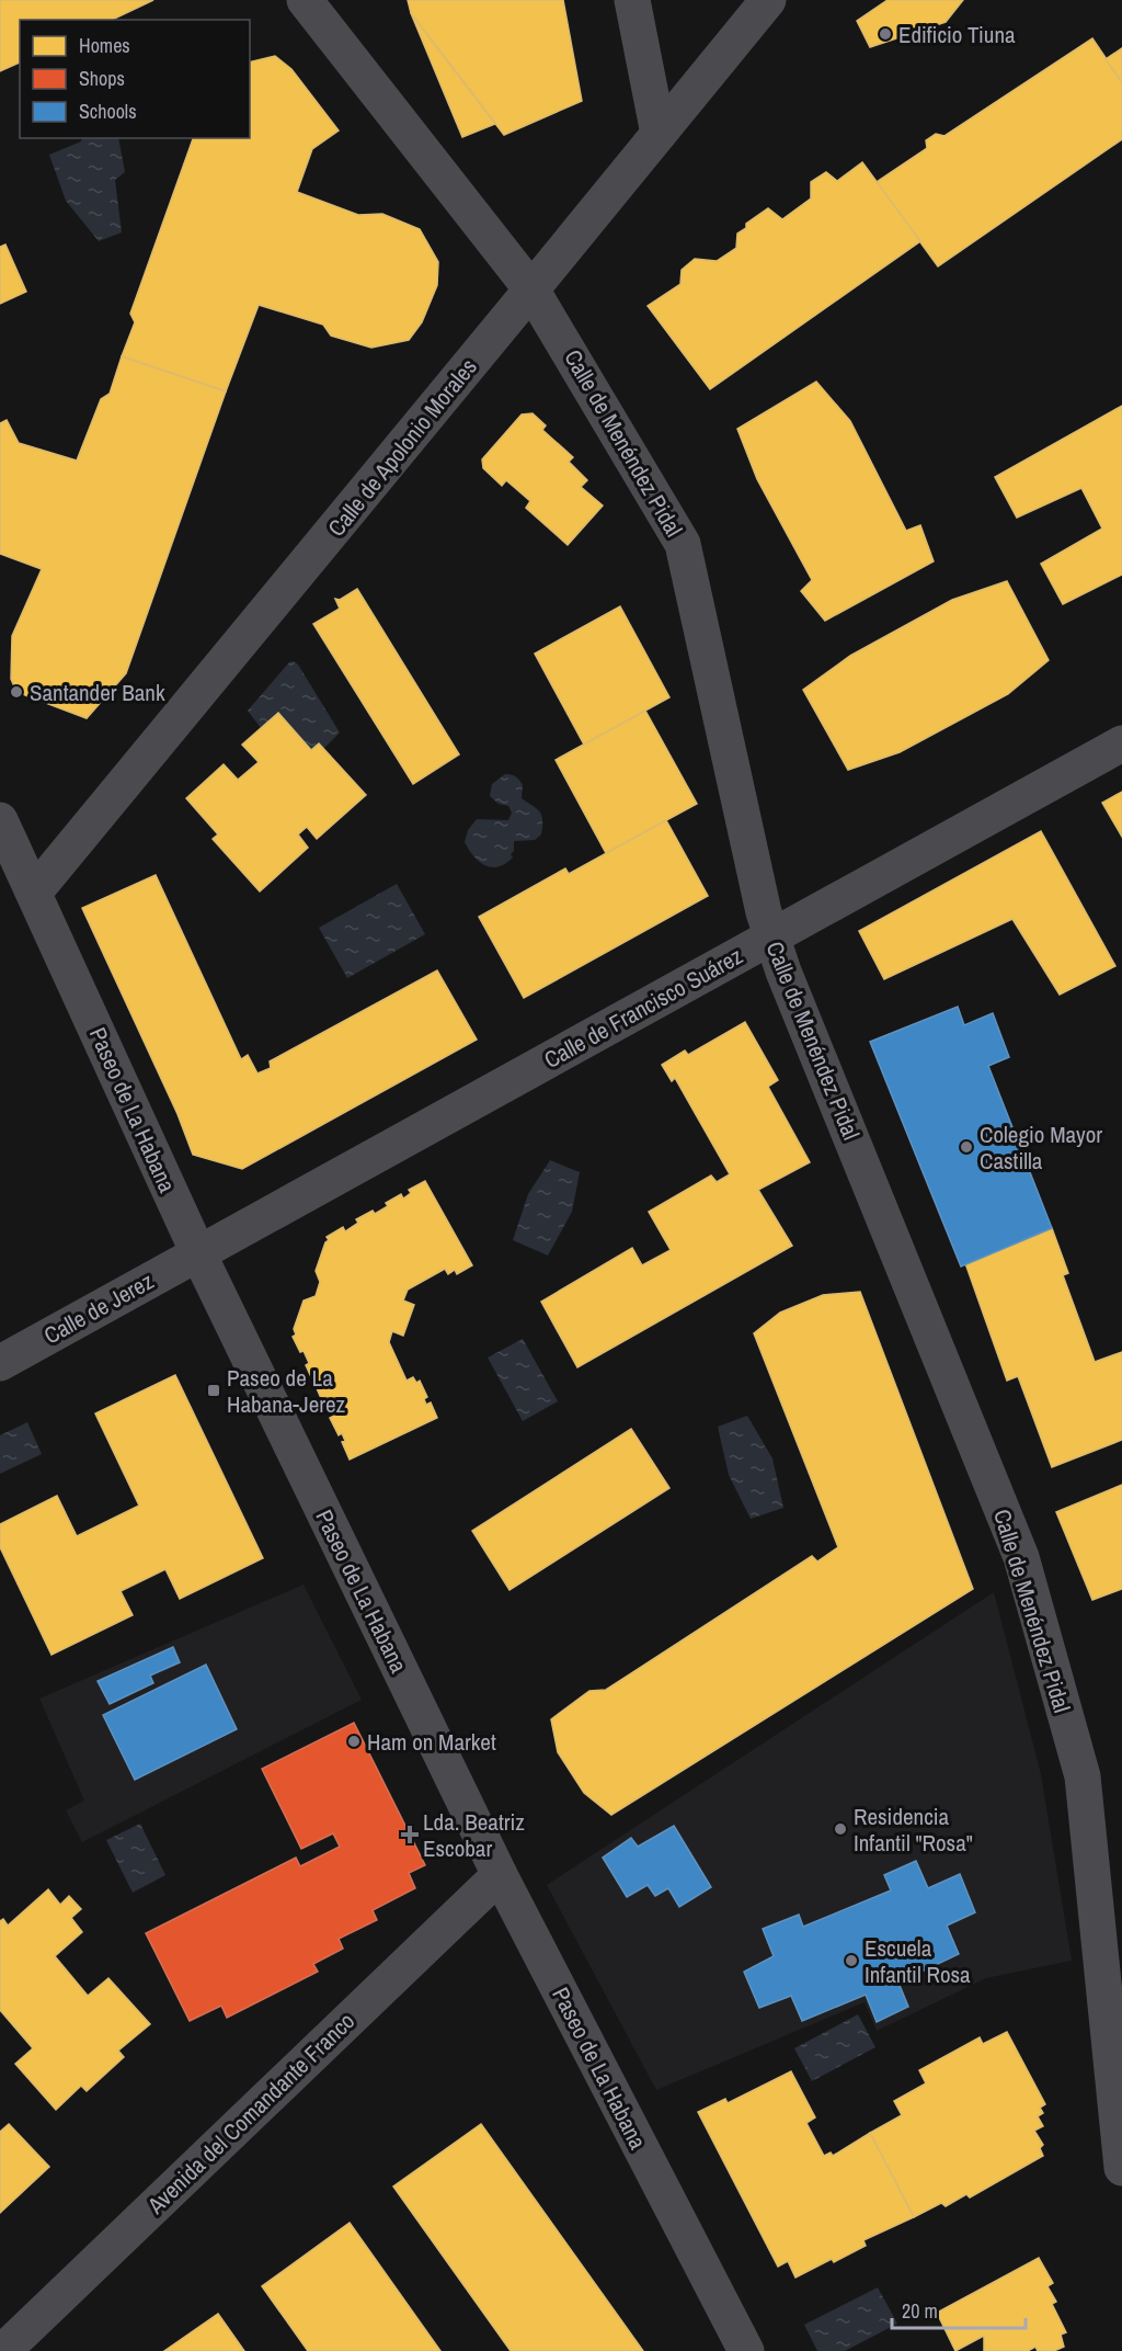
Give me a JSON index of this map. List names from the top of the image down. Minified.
{"streets":{"street":["Calle de Menéndez Pidal","Calle de Apolonio Morales","Calle de Francisco Suárez","Paseo de La Habana","Calle de Jerez","Avenida del Comandante Franco"]},"crossings":[["Calle de Menéndez Pidal","Calle de Apolonio Morales"],["Calle de Menéndez Pidal","Calle de Francisco Suárez"],["Calle de Apolonio Morales","Paseo de La Habana"],["Calle de Francisco Suárez","Paseo de La Habana"],["Calle de Francisco Suárez","Calle de Jerez"],["Paseo de La Habana","Calle de Jerez"],["Paseo de La Habana","Avenida del Comandante Franco"]],"places":{"other":["Edificio Tiuna","Santander Bank","Colegio Mayor Castilla","Ham on Market","Residencia Infantil \"Rosa\"","Escuela Infantil Rosa"],"transit":["Paseo de La Habana-Jerez"],"health":["Lda. Beatriz Escobar"]},"legend":["Homes","Shops","Schools"],"scale_bar":"20 m"}
